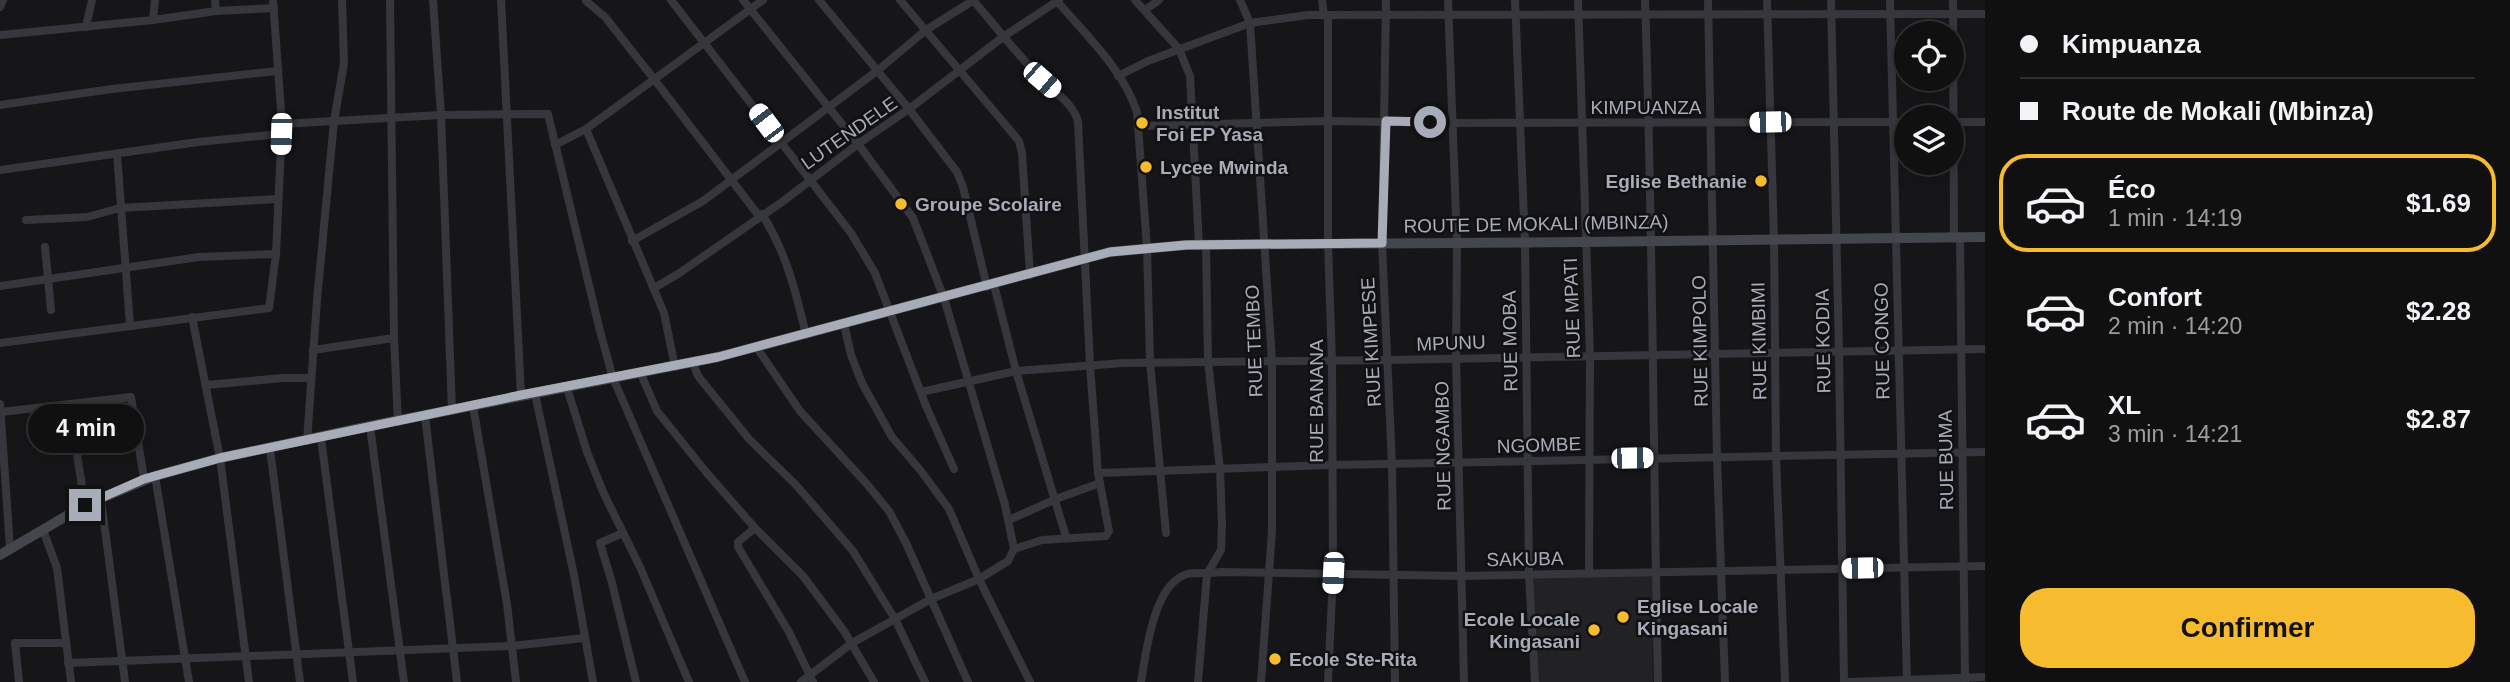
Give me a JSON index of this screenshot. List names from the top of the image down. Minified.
{"streets":{"street":["KIMPUANZA","LUTENDELE","ROUTE DE MOKALI (MBINZA)","RUE MPATI","RUE TEMBO","RUE MOBA","RUE KIMPOLO","RUE KIMBIMI","RUE KODIA","RUE CONGO","RUE KIMPESE","MPUNU","RUE BANANA","NGOMBE","RUE NGAMBO","RUE BUMA","SAKUBA"]},"crossings":[["KIMPUANZA","RUE MPATI"],["KIMPUANZA","RUE TEMBO"],["KIMPUANZA","RUE MOBA"],["KIMPUANZA","RUE KIMPOLO"],["KIMPUANZA","RUE KIMBIMI"],["KIMPUANZA","RUE KODIA"],["KIMPUANZA","RUE CONGO"],["KIMPUANZA","RUE KIMPESE"],["KIMPUANZA","RUE BANANA"],["KIMPUANZA","RUE NGAMBO"],["ROUTE DE MOKALI (MBINZA)","RUE MPATI"],["ROUTE DE MOKALI (MBINZA)","RUE TEMBO"],["ROUTE DE MOKALI (MBINZA)","RUE MOBA"],["ROUTE DE MOKALI (MBINZA)","RUE KIMPOLO"],["ROUTE DE MOKALI (MBINZA)","RUE KIMBIMI"],["ROUTE DE MOKALI (MBINZA)","RUE KODIA"],["ROUTE DE MOKALI (MBINZA)","RUE CONGO"],["ROUTE DE MOKALI (MBINZA)","RUE KIMPESE"],["ROUTE DE MOKALI (MBINZA)","RUE BANANA"],["ROUTE DE MOKALI (MBINZA)","RUE NGAMBO"],["ROUTE DE MOKALI (MBINZA)","RUE BUMA"],["RUE MPATI","MPUNU"],["RUE MPATI","NGOMBE"],["RUE MPATI","SAKUBA"],["RUE TEMBO","MPUNU"],["RUE TEMBO","NGOMBE"],["RUE TEMBO","SAKUBA"],["RUE MOBA","MPUNU"],["RUE MOBA","NGOMBE"],["RUE MOBA","SAKUBA"],["RUE KIMPOLO","MPUNU"],["RUE KIMPOLO","NGOMBE"],["RUE KIMPOLO","SAKUBA"],["RUE KIMBIMI","MPUNU"],["RUE KIMBIMI","NGOMBE"],["RUE KIMBIMI","SAKUBA"],["RUE KODIA","MPUNU"],["RUE KODIA","NGOMBE"],["RUE KODIA","SAKUBA"],["RUE CONGO","MPUNU"],["RUE CONGO","NGOMBE"],["RUE CONGO","SAKUBA"],["RUE KIMPESE","MPUNU"],["RUE KIMPESE","NGOMBE"],["RUE KIMPESE","SAKUBA"],["MPUNU","RUE BANANA"],["MPUNU","RUE NGAMBO"],["MPUNU","RUE BUMA"],["RUE BANANA","NGOMBE"],["RUE BANANA","SAKUBA"],["NGOMBE","RUE NGAMBO"],["NGOMBE","RUE BUMA"],["RUE NGAMBO","SAKUBA"],["RUE BUMA","SAKUBA"]],"places":["Institut Foi EP Yasa","Lycee Mwinda","Eglise Bethanie","Groupe Scolaire","Eglise Locale Kingasani","Ecole Locale Kingasani","Ecole Ste-Rita"],"page":{"banner":["Kimpuanza","Route de Mokali (Mbinza)"],"list":[{"name":"Éco","note":"1 min · 14:19","value":"$1.69"},{"name":"Confort","note":"2 min · 14:20","value":"$2.28"},{"name":"XL","note":"3 min · 14:21","value":"$2.87"}],"bubble":"4 min","buttons":"Confirmer"}}
